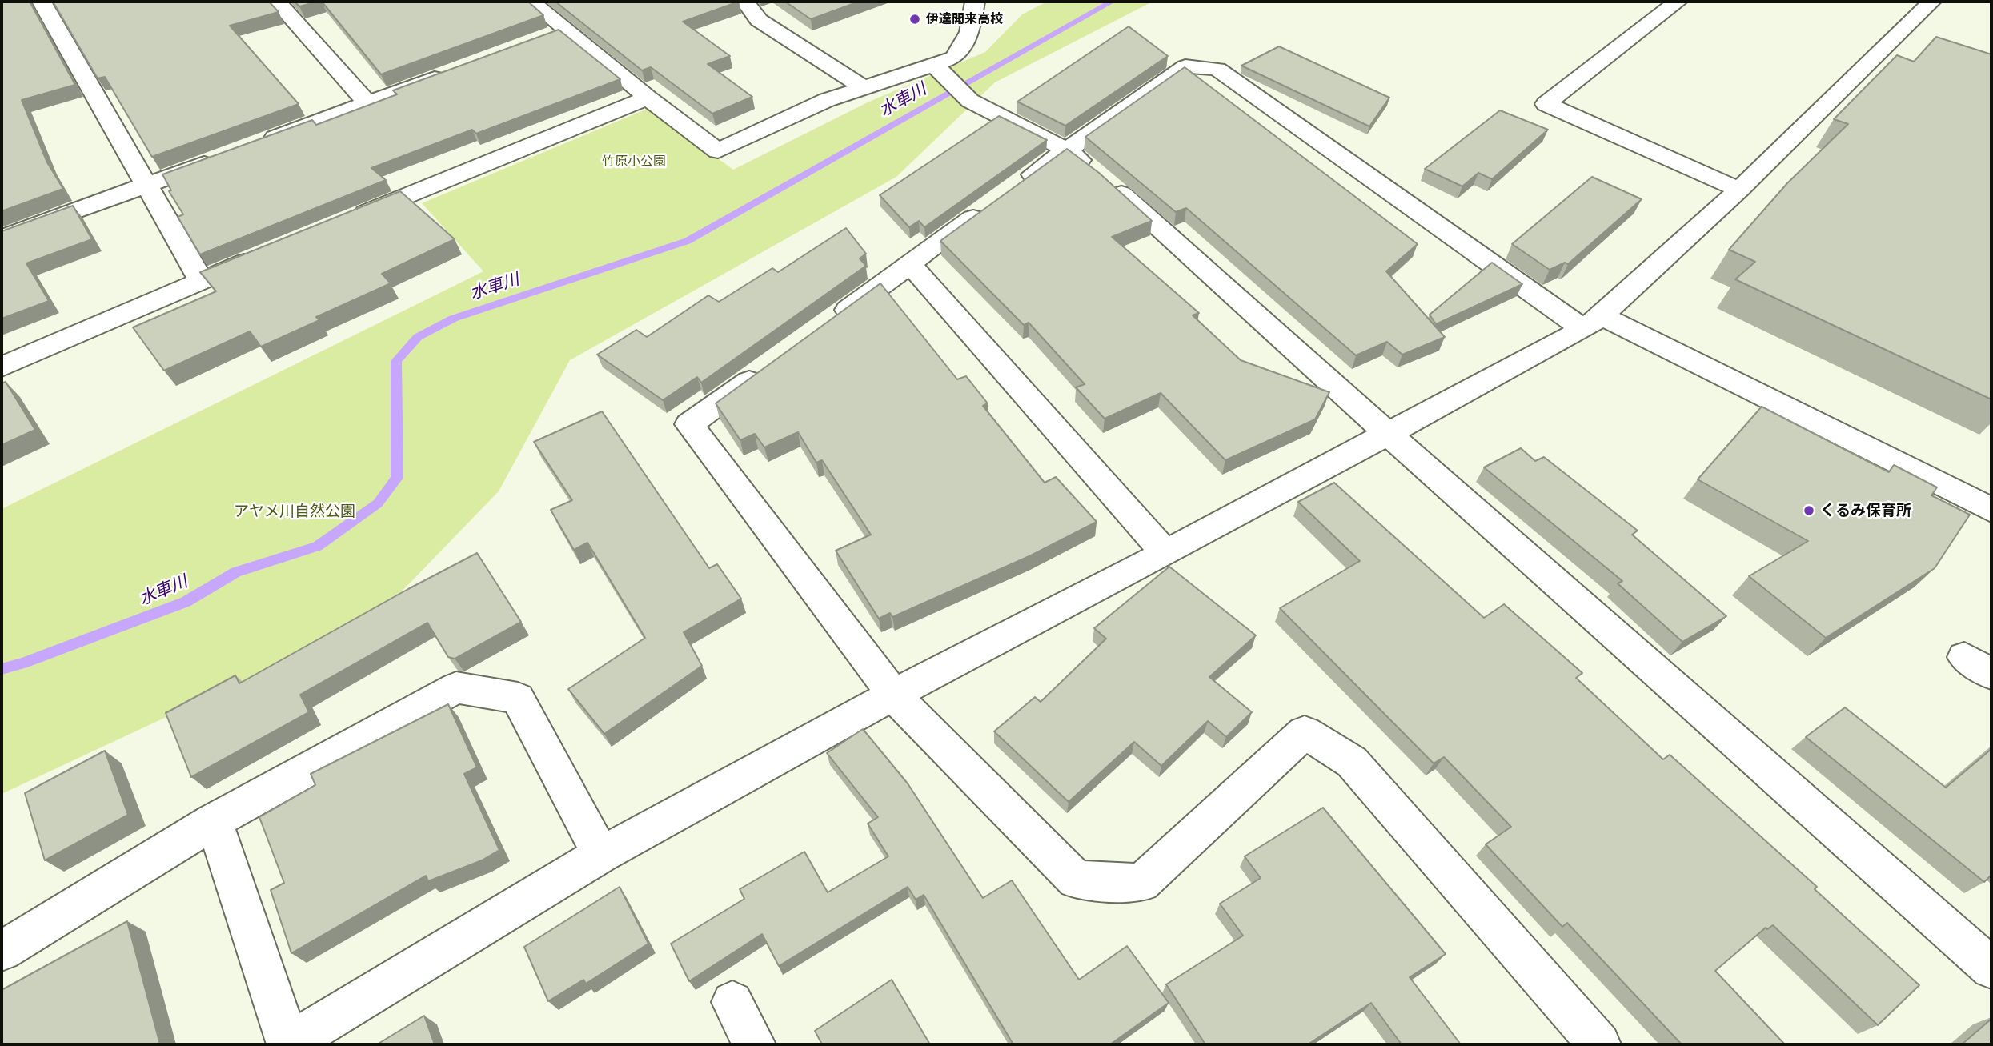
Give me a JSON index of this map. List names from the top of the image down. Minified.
{"water":["水車川"],"parks":["竹原小公園","アヤメ川自然公園"],"places":["伊達開来高校","くるみ保育所"]}
